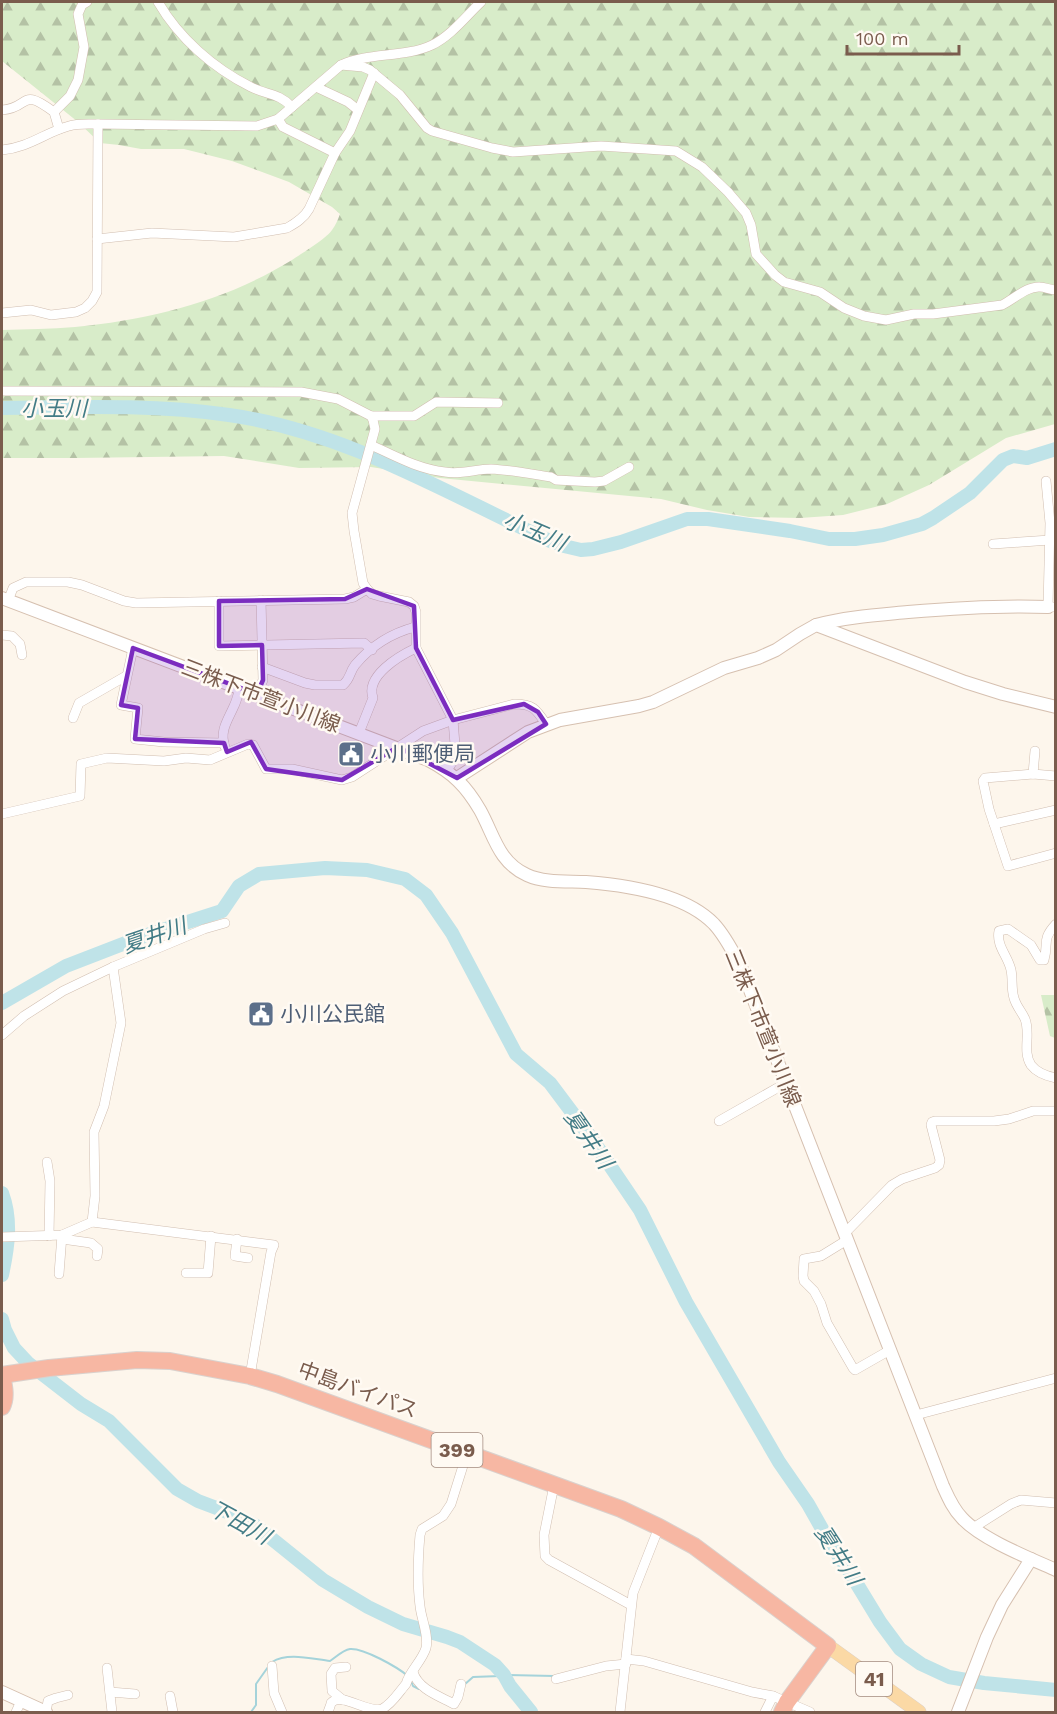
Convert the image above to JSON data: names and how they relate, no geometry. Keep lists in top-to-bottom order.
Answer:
{
  "streets": {
    "highway": ["中島バイパス", "399"],
    "main road": ["三株下市萱小川線", "41"]
  },
  "crossings": [
    ["中島バイパス", "399"],
    ["中島バイパス", "41"]
  ],
  "water": ["小玉川", "夏井川", "下田川"],
  "places": {
    "public building": ["小川郵便局", "小川公民館"]
  },
  "scale_bar": "100 m"
}
